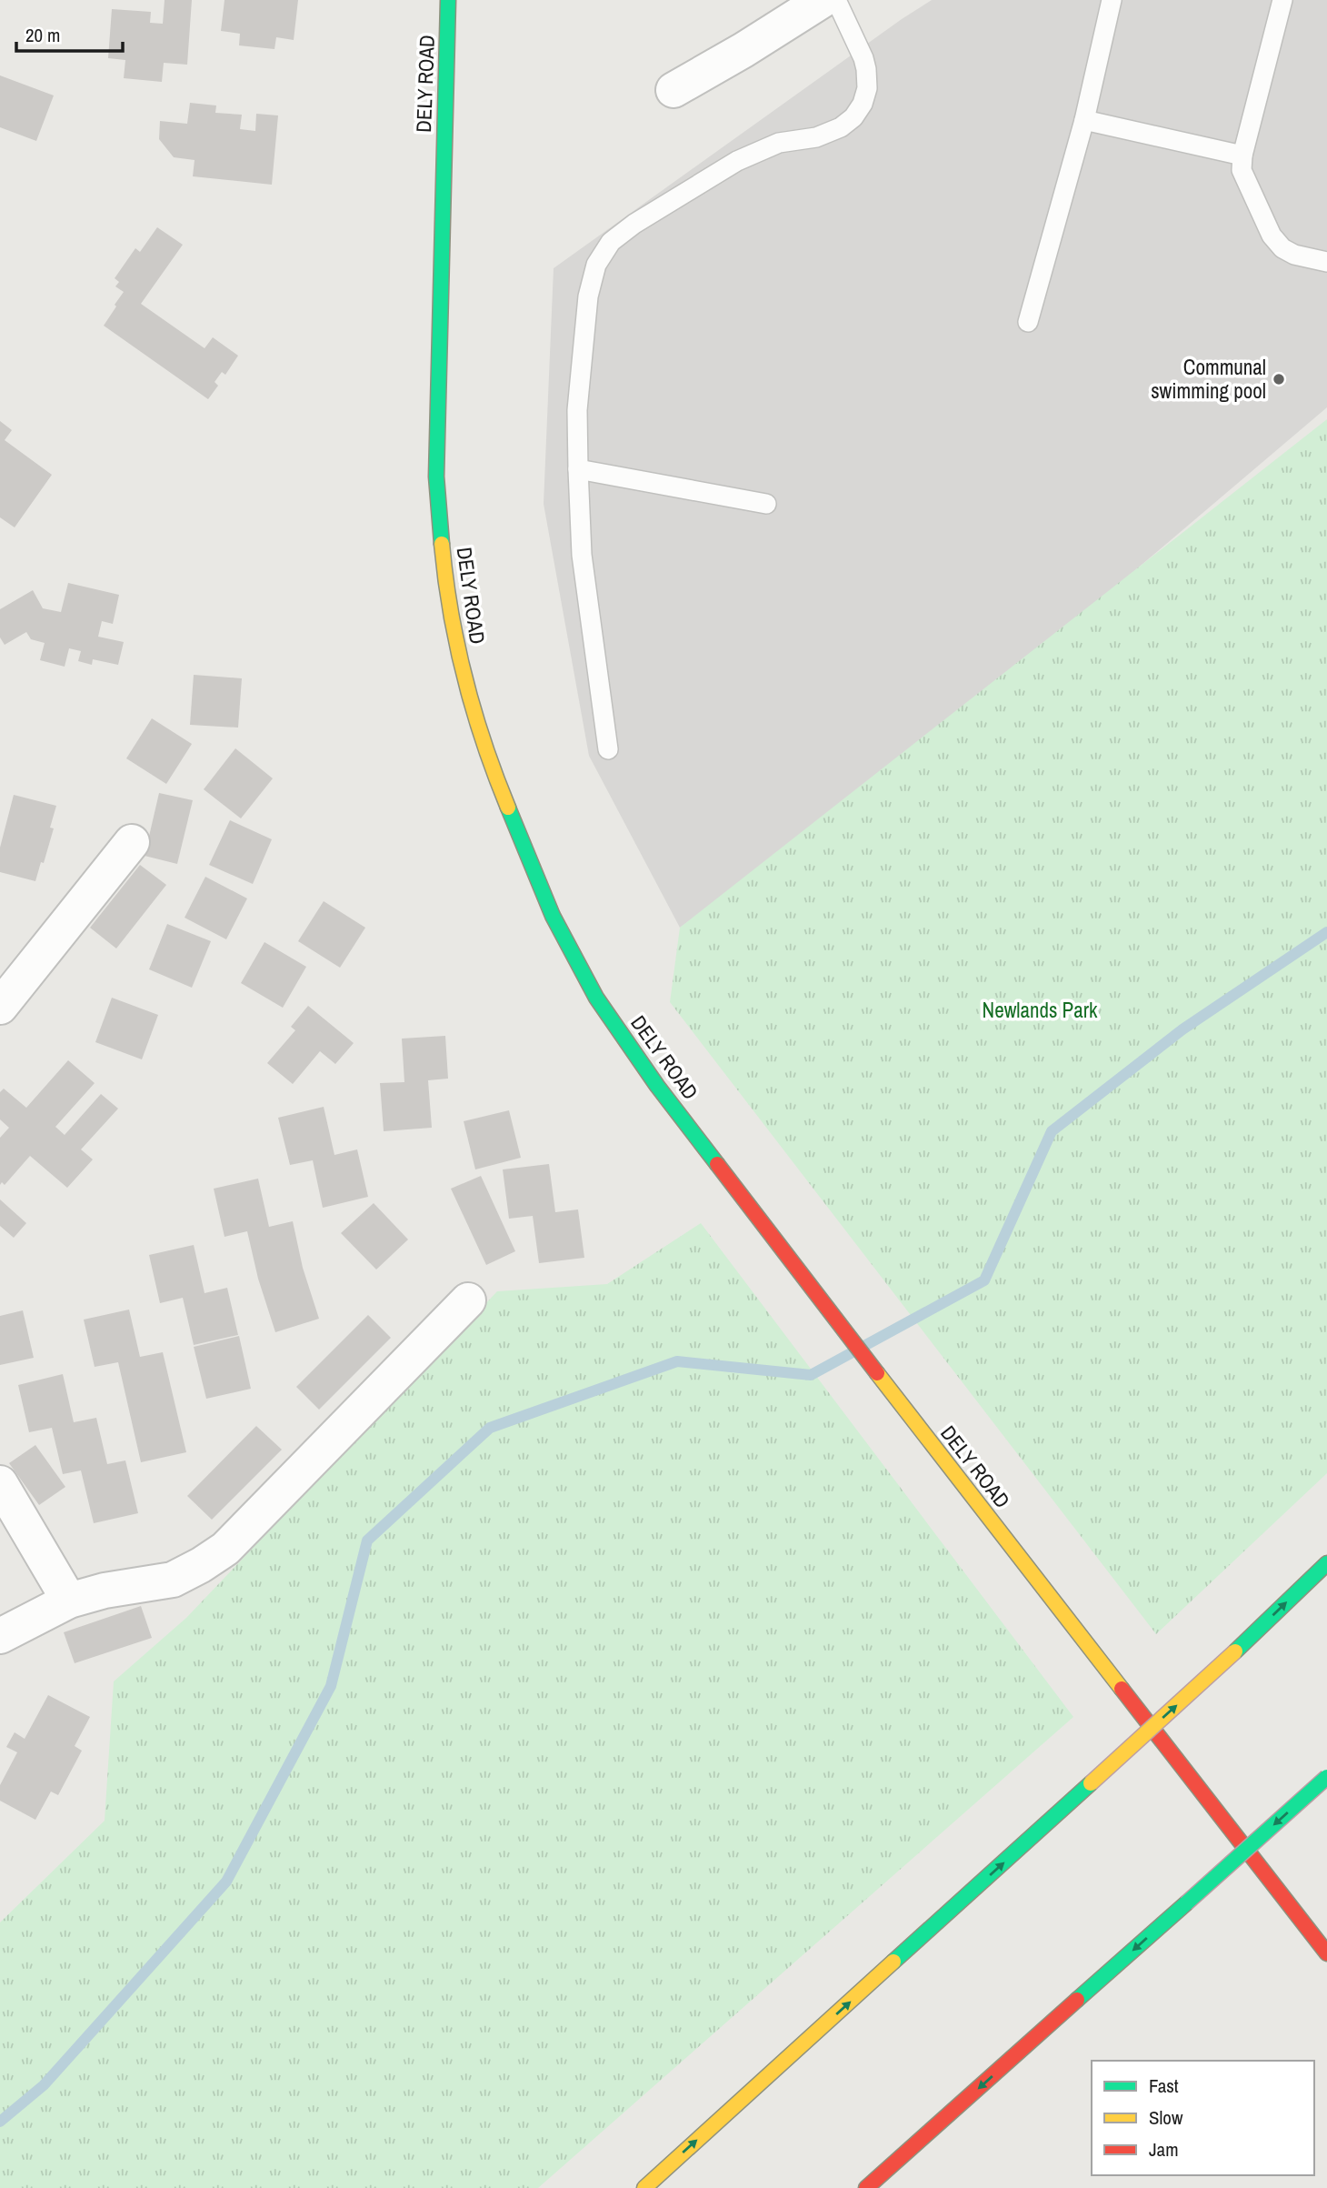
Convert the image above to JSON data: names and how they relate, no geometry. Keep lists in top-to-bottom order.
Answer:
{
  "streets": {
    "main road": ["DELY ROAD"]
  },
  "parks": ["Newlands Park"],
  "places": ["Communal swimming pool"],
  "legend": ["Fast", "Slow", "Jam"],
  "scale_bar": "20 m"
}
